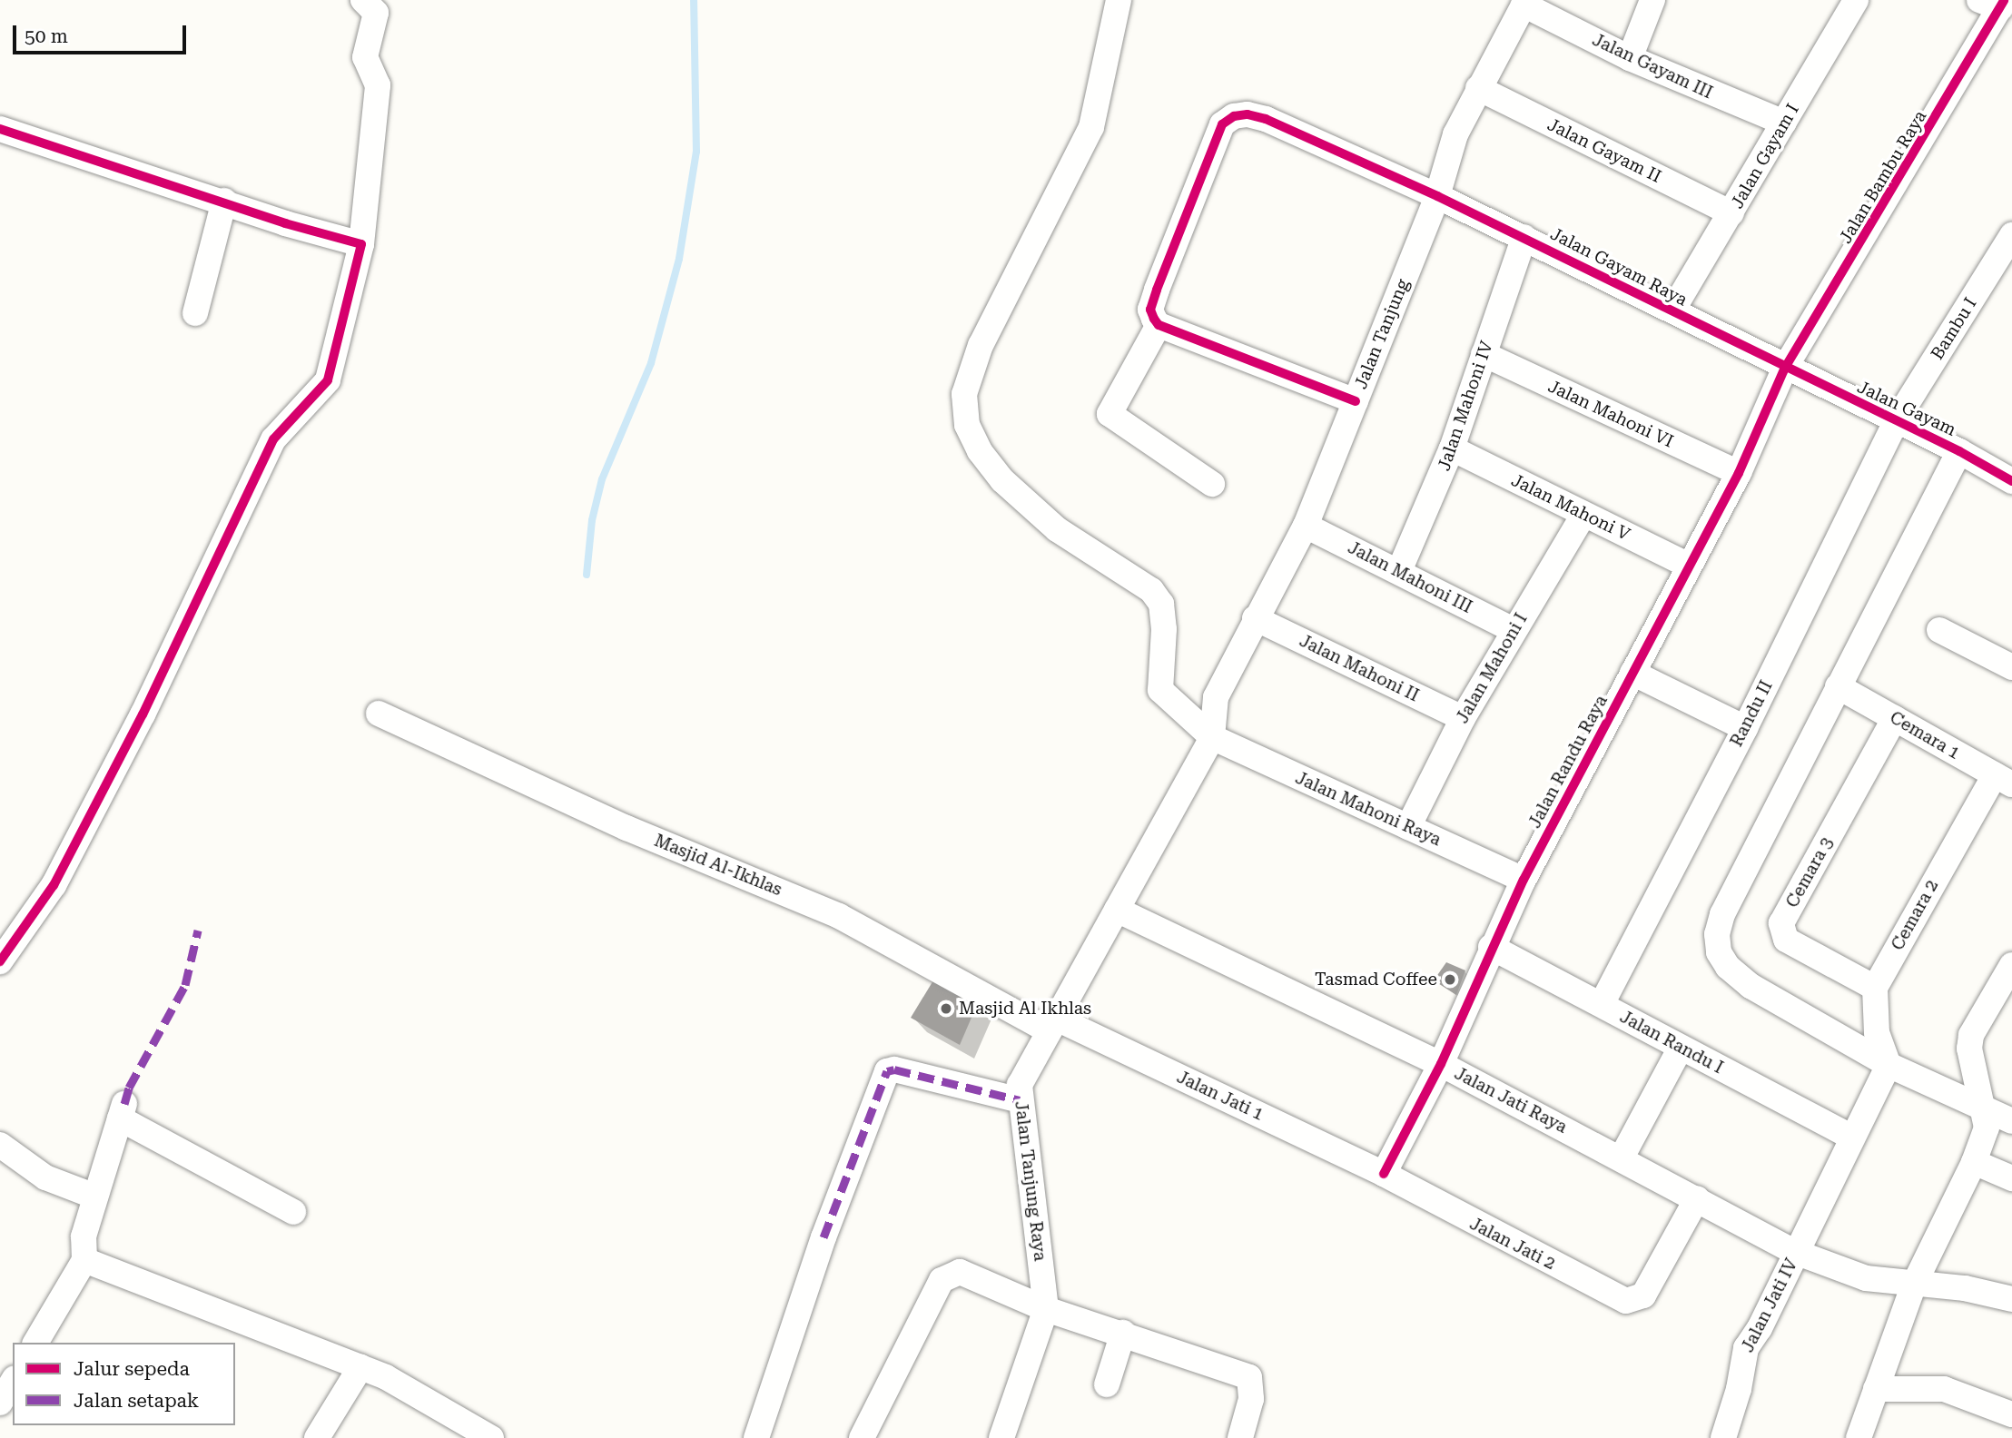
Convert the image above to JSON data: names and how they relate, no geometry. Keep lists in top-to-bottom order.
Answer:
{
  "streets": {
    "street": [
      "Jalan Gayam III",
      "Jalan Gayam II",
      "Jalan Gayam I",
      "Jalan Bambu Raya",
      "Jalan Gayam Raya",
      "Bambu I",
      "Jalan Tanjung",
      "Jalan Mahoni IV",
      "Jalan Gayam",
      "Jalan Mahoni VI",
      "Jalan Mahoni V",
      "Jalan Mahoni III",
      "Jalan Mahoni II",
      "Jalan Mahoni I",
      "Randu II",
      "Cemara 1",
      "Jalan Randu Raya",
      "Jalan Mahoni Raya",
      "Masjid Al-Ikhlas",
      "Cemara 3",
      "Cemara 2",
      "Jalan Randu I",
      "Jalan Jati 1",
      "Jalan Jati Raya",
      "Jalan Tanjung Raya",
      "Jalan Jati 2",
      "Jalan Jati IV"
    ]
  },
  "crossings": [
    ["Jalan Gayam III", "Jalan Gayam I"],
    ["Jalan Gayam III", "Jalan Tanjung"],
    ["Jalan Gayam II", "Jalan Gayam I"],
    ["Jalan Gayam II", "Jalan Tanjung"],
    ["Jalan Gayam I", "Jalan Gayam Raya"],
    ["Jalan Bambu Raya", "Jalan Gayam Raya"],
    ["Jalan Bambu Raya", "Jalan Gayam"],
    ["Jalan Bambu Raya", "Jalan Randu Raya"],
    ["Jalan Gayam Raya", "Jalan Tanjung"],
    ["Jalan Gayam Raya", "Jalan Mahoni IV"],
    ["Jalan Gayam Raya", "Jalan Gayam"],
    ["Jalan Gayam Raya", "Jalan Randu Raya"],
    ["Bambu I", "Jalan Gayam"],
    ["Bambu I", "Randu II"],
    ["Jalan Tanjung", "Jalan Mahoni III"],
    ["Jalan Tanjung", "Jalan Mahoni II"],
    ["Jalan Tanjung", "Jalan Mahoni Raya"],
    ["Jalan Tanjung", "Jalan Tanjung Raya"],
    ["Jalan Mahoni IV", "Jalan Mahoni VI"],
    ["Jalan Mahoni IV", "Jalan Mahoni V"],
    ["Jalan Mahoni IV", "Jalan Mahoni III"],
    ["Jalan Gayam", "Randu II"],
    ["Jalan Gayam", "Jalan Randu Raya"],
    ["Jalan Mahoni VI", "Jalan Randu Raya"],
    ["Jalan Mahoni V", "Jalan Mahoni I"],
    ["Jalan Mahoni V", "Jalan Randu Raya"],
    ["Jalan Mahoni III", "Jalan Mahoni I"],
    ["Jalan Mahoni II", "Jalan Mahoni I"],
    ["Jalan Mahoni I", "Jalan Mahoni Raya"],
    ["Randu II", "Jalan Randu I"],
    ["Cemara 1", "Cemara 3"],
    ["Cemara 1", "Cemara 2"],
    ["Jalan Randu Raya", "Jalan Mahoni Raya"],
    ["Jalan Randu Raya", "Jalan Randu I"],
    ["Jalan Randu Raya", "Jalan Jati 1"],
    ["Jalan Randu Raya", "Jalan Jati Raya"],
    ["Jalan Randu Raya", "Jalan Jati 2"],
    ["Jalan Mahoni Raya", "Jalan Tanjung Raya"],
    ["Masjid Al-Ikhlas", "Jalan Jati 1"],
    ["Masjid Al-Ikhlas", "Jalan Tanjung Raya"],
    ["Cemara 3", "Cemara 2"],
    ["Jalan Jati 1", "Jalan Tanjung Raya"],
    ["Jalan Jati 1", "Jalan Jati 2"],
    ["Jalan Jati Raya", "Jalan Tanjung Raya"],
    ["Jalan Jati Raya", "Jalan Jati 2"],
    ["Jalan Jati Raya", "Jalan Jati IV"]
  ],
  "places": ["Tasmad Coffee", "Masjid Al Ikhlas"],
  "legend": ["Jalur sepeda", "Jalan setapak"],
  "scale_bar": "50 m"
}
